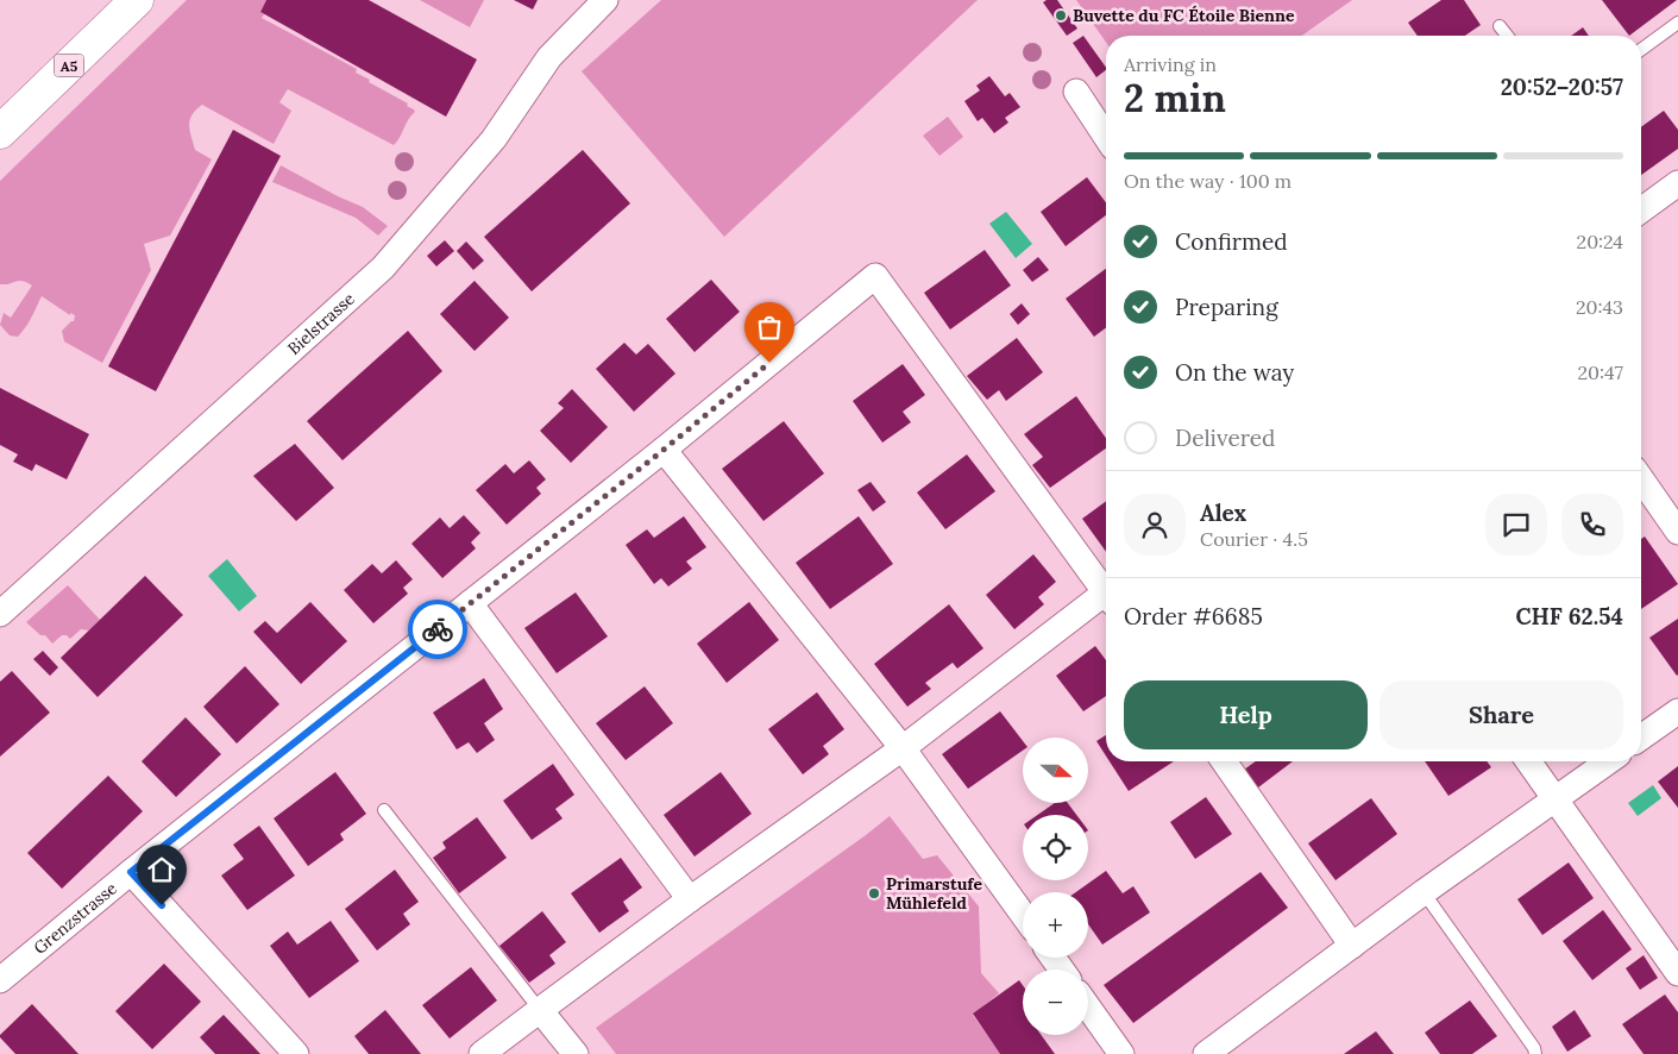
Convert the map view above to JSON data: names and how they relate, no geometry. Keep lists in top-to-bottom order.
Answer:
{
  "streets": {
    "highway": ["A5"],
    "street": ["Bielstrasse", "Grenzstrasse"]
  },
  "places": ["Buvette du FC Étoile Bienne", "Primarstufe Mühlefeld"],
  "north": "right",
  "page": {
    "heading": ["2 min", "Arriving in", "20:52–20:57"],
    "panel": [
      "Alex",
      "Courier · 4.5",
      "Order #6685",
      "CHF 62.54"
    ],
    "bar": "On the way · 100 m",
    "list": [
      ["Confirmed", "20:24"],
      ["Preparing", "20:43"],
      ["On the way", "20:47"],
      "Delivered"
    ],
    "buttons": ["Help", "Share"],
    "map_buttons": ["+", "−"]
  }
}
